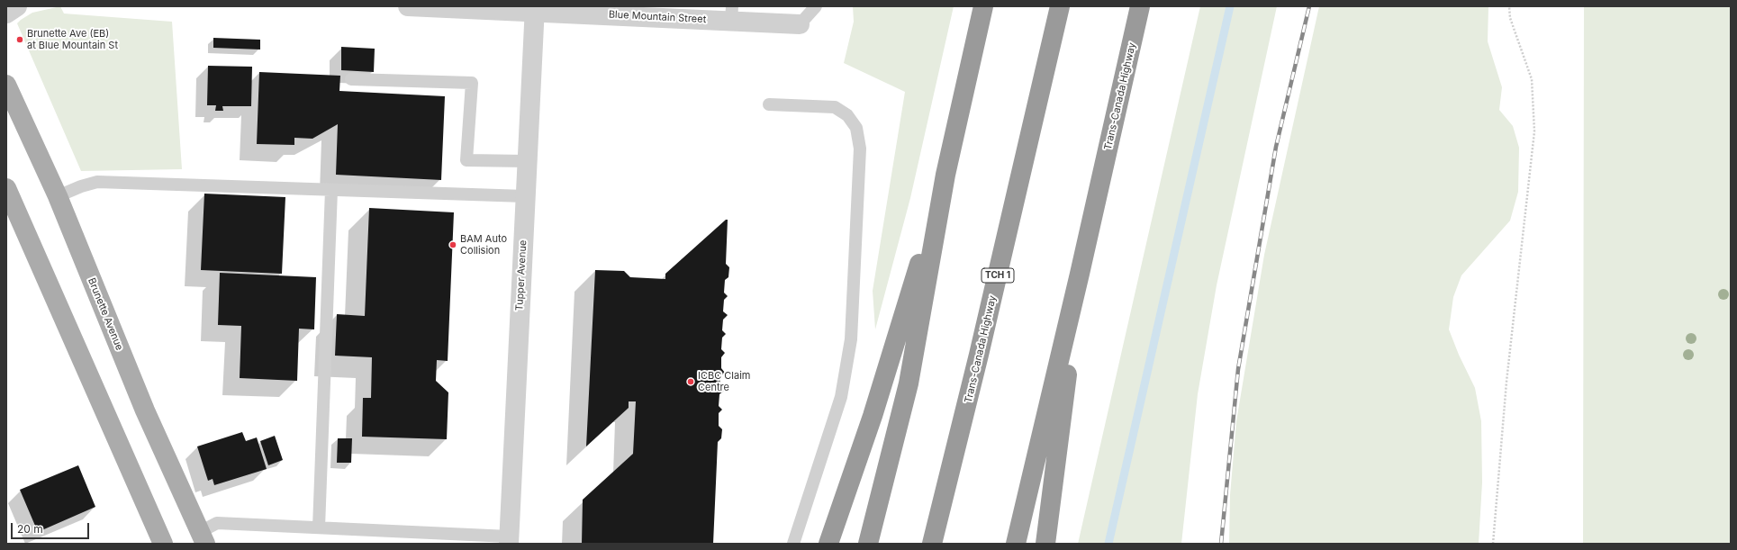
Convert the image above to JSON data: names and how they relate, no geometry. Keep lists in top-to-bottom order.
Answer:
{
  "streets": {
    "highway": ["Trans-Canada Highway", "TCH 1"],
    "main road": ["Brunette Avenue"],
    "street": ["Blue Mountain Street", "Tupper Avenue"]
  },
  "crossings": [
    ["Blue Mountain Street", "Tupper Avenue"]
  ],
  "places": ["Brunette Ave (EB) at Blue Mountain St", "BAM Auto Collision", "ICBC Claim Centre"],
  "scale_bar": "20 m"
}
